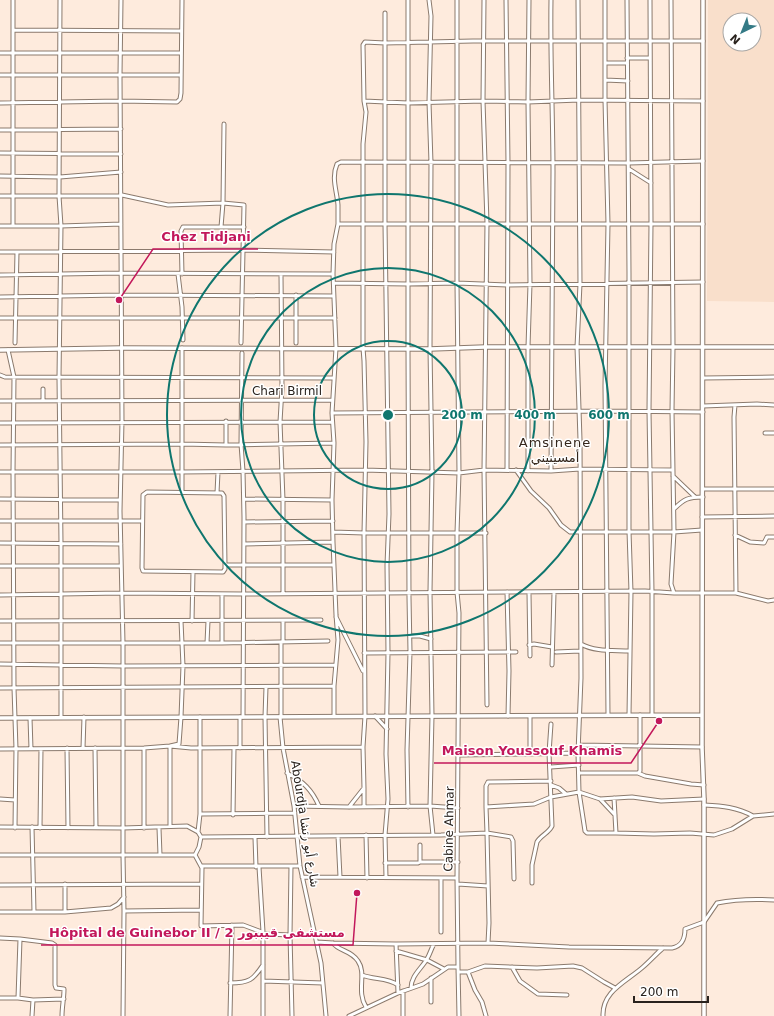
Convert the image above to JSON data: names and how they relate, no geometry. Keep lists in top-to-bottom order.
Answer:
{
  "streets": {
    "street": ["Chari Birmil", "Abourdja شارع أبو رتشا", "Cabine Ahmar"]
  },
  "districts": ["Amsinene أمسينيني"],
  "places": ["Chez Tidjani", "Maison Youssouf Khamis", "Hôpital de Guinebor II / مستشفى قيببور 2"],
  "scale_bar": "200 m",
  "north": "bottom left",
  "rings": ["200 m", "400 m", "600 m"]
}
